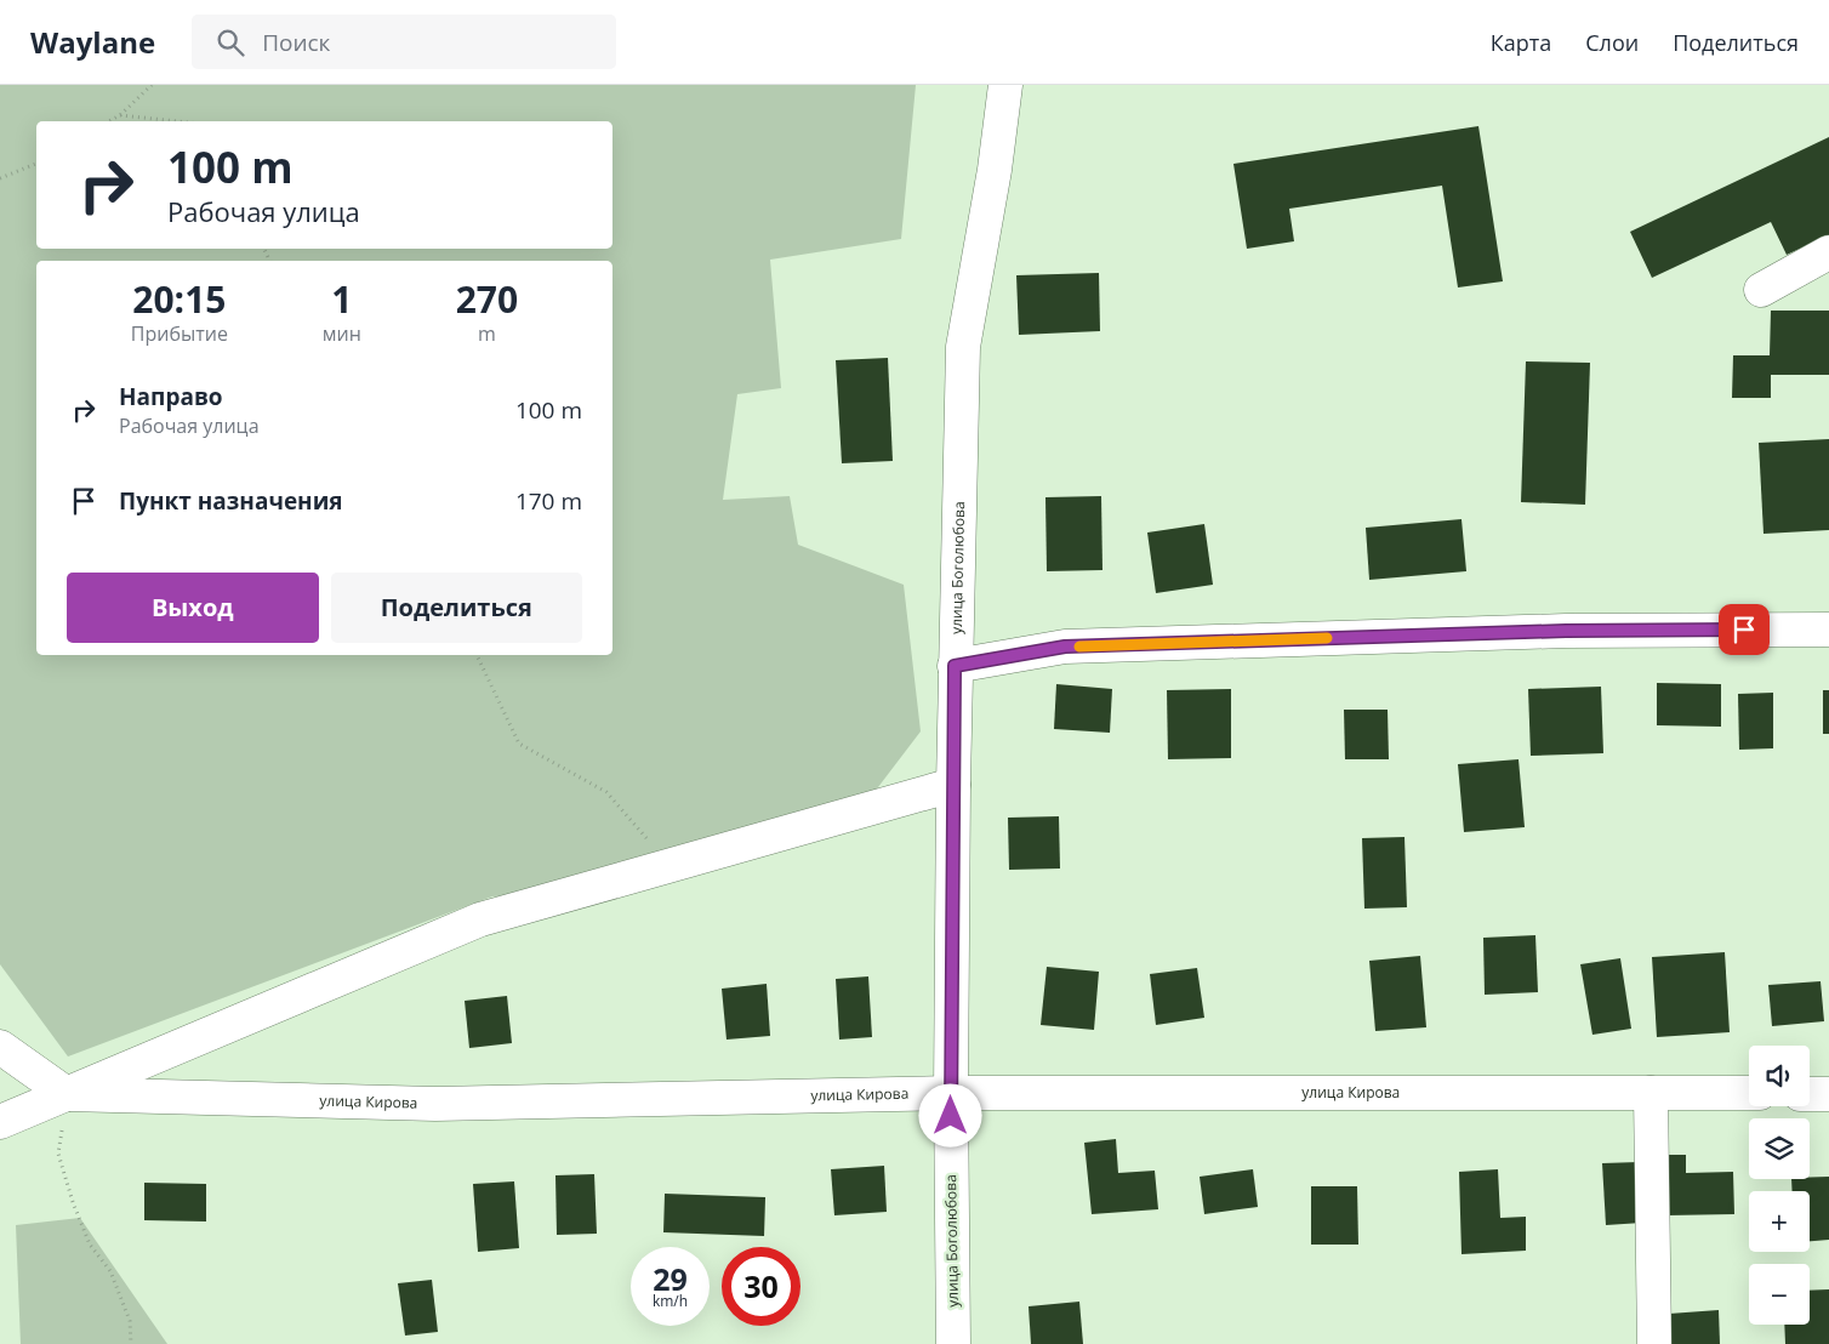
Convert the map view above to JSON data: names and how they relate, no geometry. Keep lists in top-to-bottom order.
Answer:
{
  "streets": {
    "street": ["улица Боголюбова", "улица Кирова"]
  },
  "crossings": [
    ["улица Боголюбова", "улица Кирова"]
  ],
  "page": {
    "header": "Waylane",
    "search": "Поиск",
    "nav": ["Карта", "Слои", "Поделиться"],
    "turn": ["100 m", "Рабочая улица"],
    "eta": [
      "20:15",
      "Прибытие",
      "1",
      "мин",
      "270",
      "m"
    ],
    "list": [
      {
        "name": "Направо",
        "note": "Рабочая улица",
        "value": "100 m"
      },
      {
        "name": "Пункт назначения",
        "value": "170 m"
      }
    ],
    "buttons": ["Выход", "Поделиться"],
    "map_buttons": ["+", "−"],
    "speed": "29 km/h",
    "limit": "30"
  }
}
